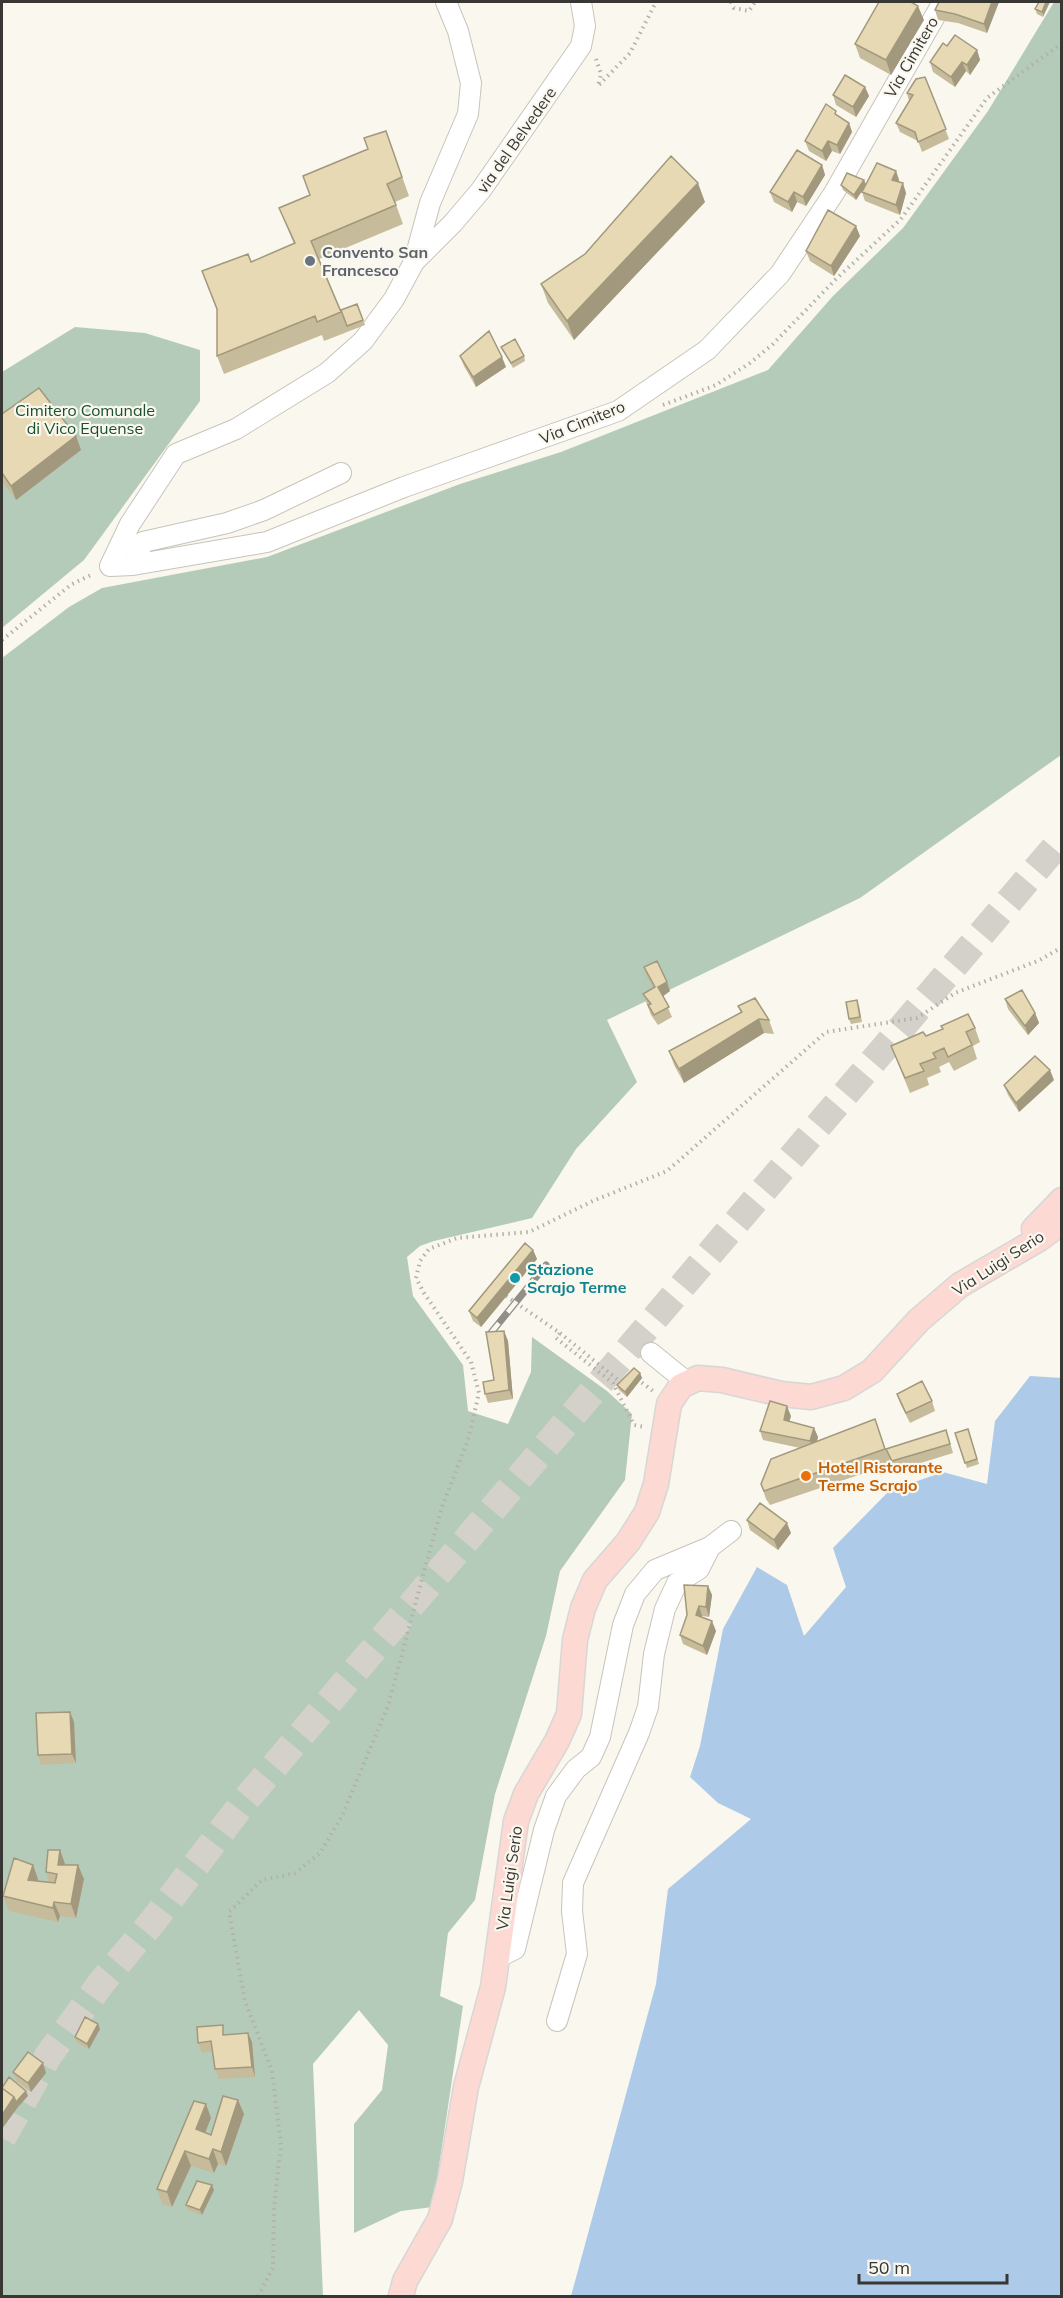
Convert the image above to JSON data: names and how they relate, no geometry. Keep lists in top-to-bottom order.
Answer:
{
  "streets": {
    "main road": ["Via Luigi Serio"],
    "street": ["Via Cimitero", "via del Belvedere"]
  },
  "parks": ["Cimitero Comunale di Vico Equense"],
  "places": ["Convento San Francesco", "Stazione Scrajo Terme", "Hotel Ristorante Terme Scrajo"],
  "scale_bar": "50 m"
}
